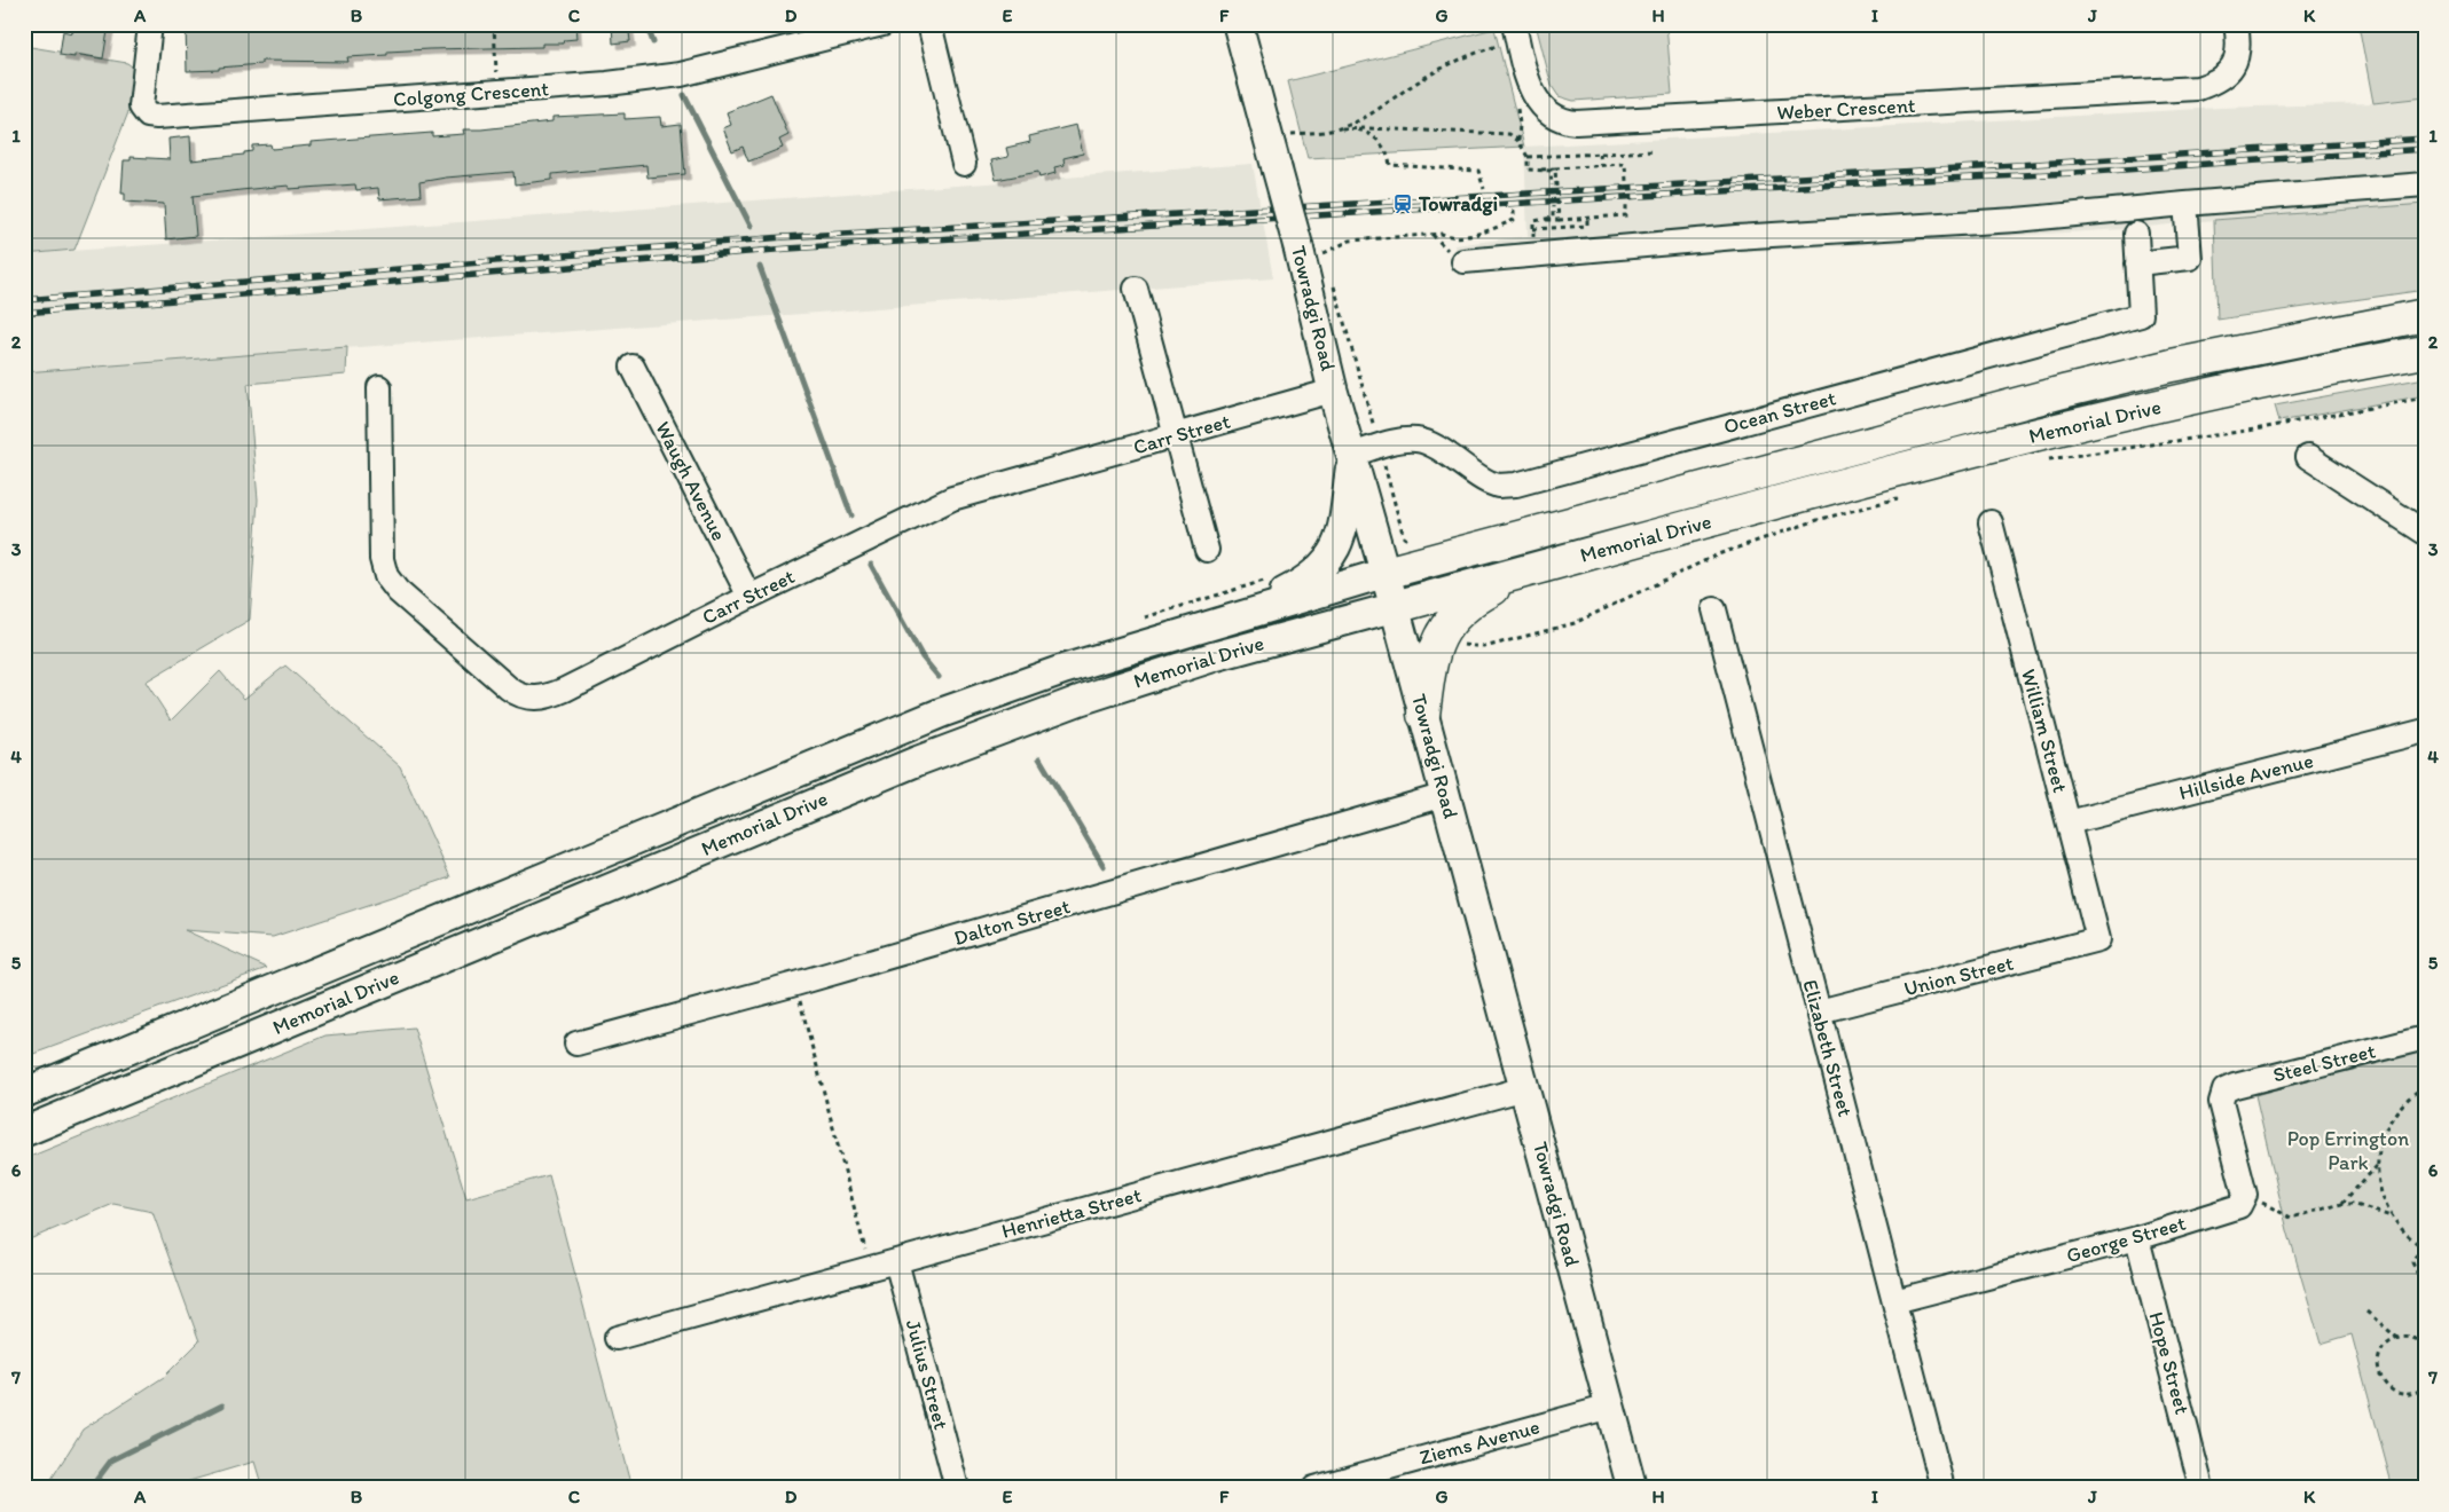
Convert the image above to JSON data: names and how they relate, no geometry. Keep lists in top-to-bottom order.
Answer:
{
  "streets": {
    "highway": ["Memorial Drive"],
    "main road": ["Towradgi Road"],
    "street": [
      "Colgong Crescent",
      "Weber Crescent",
      "Ocean Street",
      "Carr Street",
      "Waugh Avenue",
      "William Street",
      "Hillside Avenue",
      "Dalton Street",
      "Union Street",
      "Elizabeth Street",
      "Steel Street",
      "Henrietta Street",
      "George Street",
      "Hope Street",
      "Julius Street",
      "Ziems Avenue"
    ]
  },
  "crossings": [
    ["Towradgi Road", "Ocean Street"],
    ["Towradgi Road", "Memorial Drive"],
    ["Towradgi Road", "Carr Street"],
    ["Towradgi Road", "Dalton Street"],
    ["Towradgi Road", "Henrietta Street"],
    ["Towradgi Road", "Ziems Avenue"],
    ["Carr Street", "Waugh Avenue"],
    ["William Street", "Hillside Avenue"],
    ["William Street", "Union Street"],
    ["Union Street", "Elizabeth Street"],
    ["Elizabeth Street", "George Street"],
    ["Steel Street", "George Street"],
    ["Henrietta Street", "Julius Street"],
    ["George Street", "Hope Street"]
  ],
  "parks": ["Pop Errington Park"],
  "places": {
    "station": ["Towradgi"]
  },
  "grid": {
    "columns": [
      "A",
      "B",
      "C",
      "D",
      "E",
      "F",
      "G",
      "H",
      "I",
      "J",
      "K"
    ],
    "rows": [
      "1",
      "2",
      "3",
      "4",
      "5",
      "6",
      "7"
    ]
  }
}
